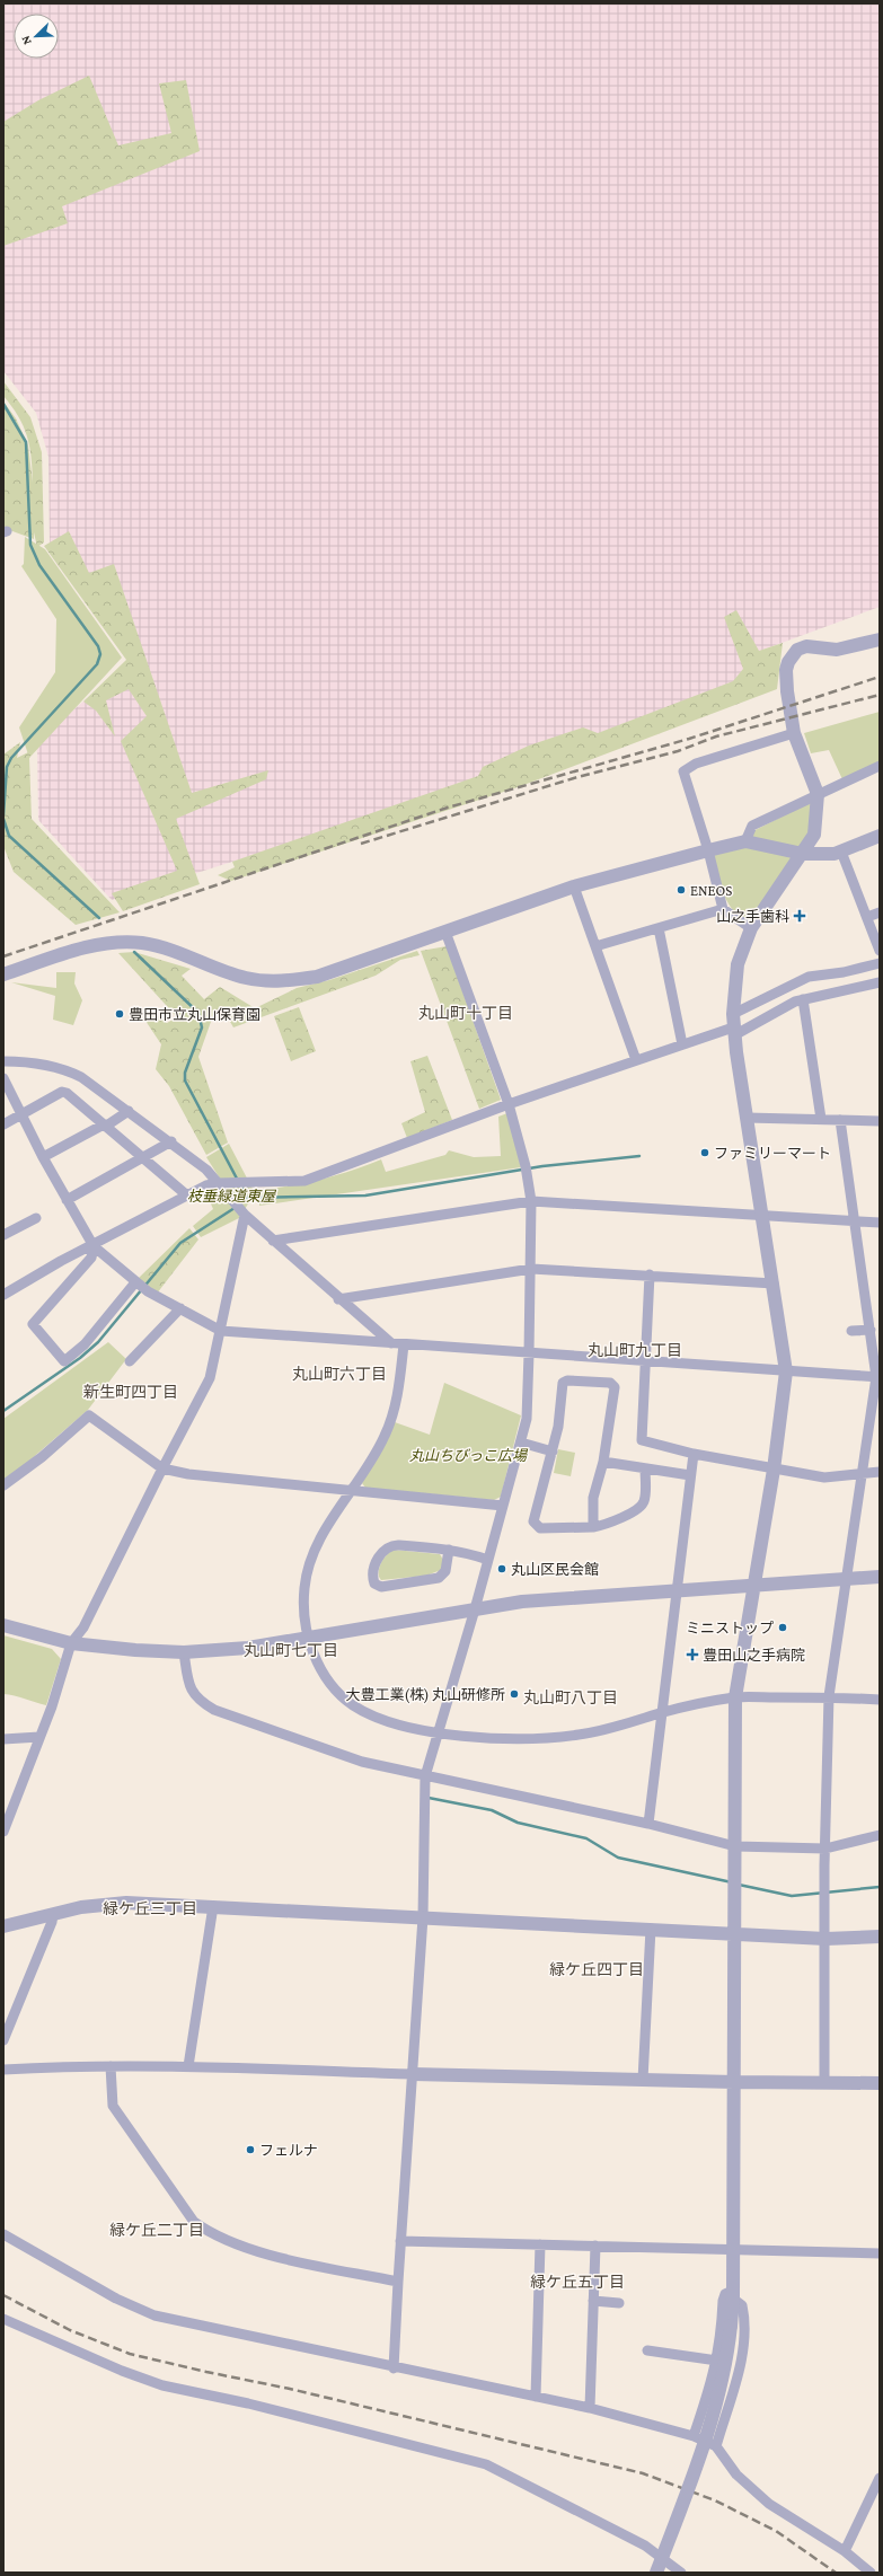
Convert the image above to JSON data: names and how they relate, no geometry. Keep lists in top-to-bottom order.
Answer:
{
  "districts": [
    "丸山町十丁目",
    "丸山町九丁目",
    "丸山町六丁目",
    "新生町四丁目",
    "丸山町七丁目",
    "丸山町八丁目",
    "緑ケ丘三丁目",
    "緑ケ丘四丁目",
    "緑ケ丘二丁目",
    "緑ケ丘五丁目"
  ],
  "parks": ["枝垂緑道東屋", "丸山ちびっこ広場"],
  "places": {
    "other": [
      "ENEOS",
      "豊田市立丸山保育園",
      "ファミリーマート",
      "丸山区民会館",
      "ミニストップ",
      "大豊工業(株) 丸山研修所",
      "フェルナ"
    ],
    "health": ["山之手歯科", "豊田山之手病院"]
  },
  "north": "bottom left"
}
